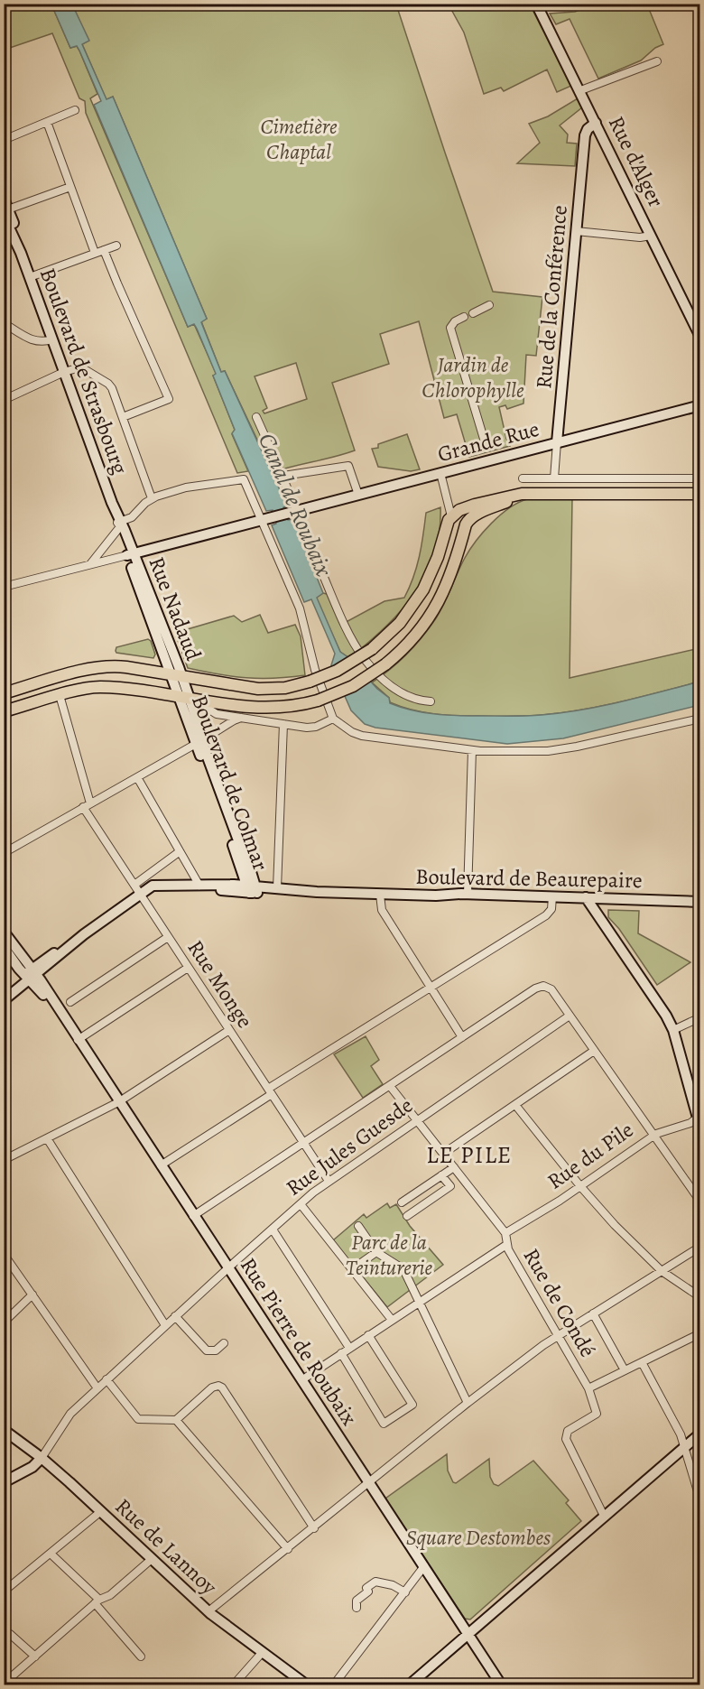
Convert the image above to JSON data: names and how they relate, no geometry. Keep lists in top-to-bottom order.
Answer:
{
  "streets": {
    "street": [
      "Rue d'Alger",
      "Rue de la Conférence",
      "Boulevard de Strasbourg",
      "Grande Rue",
      "Rue Nadaud",
      "Boulevard de Colmar",
      "Boulevard de Beaurepaire",
      "Rue Monge",
      "Rue Jules Guesde",
      "Rue du Pile",
      "Rue de Condé",
      "Rue Pierre de Roubaix",
      "Rue de Lannoy"
    ]
  },
  "crossings": [
    ["Rue d'Alger", "Rue de la Conférence"],
    ["Rue de la Conférence", "Grande Rue"],
    ["Boulevard de Strasbourg", "Rue Nadaud"],
    ["Rue Nadaud", "Boulevard de Colmar"],
    ["Boulevard de Colmar", "Boulevard de Beaurepaire"],
    ["Boulevard de Beaurepaire", "Rue Monge"],
    ["Boulevard de Beaurepaire", "Rue Pierre de Roubaix"],
    ["Rue Monge", "Rue Jules Guesde"],
    ["Rue Jules Guesde", "Rue de Condé"],
    ["Rue Jules Guesde", "Rue Pierre de Roubaix"],
    ["Rue Jules Guesde", "Rue de Lannoy"],
    ["Rue du Pile", "Rue de Condé"]
  ],
  "districts": ["LE PILE"],
  "water": ["Canal de Roubaix"],
  "parks": [
    "Cimetière Chaptal",
    "Jardin de Chlorophylle",
    "Parc de la Teinturerie",
    "Square Destombes"
  ]
}
